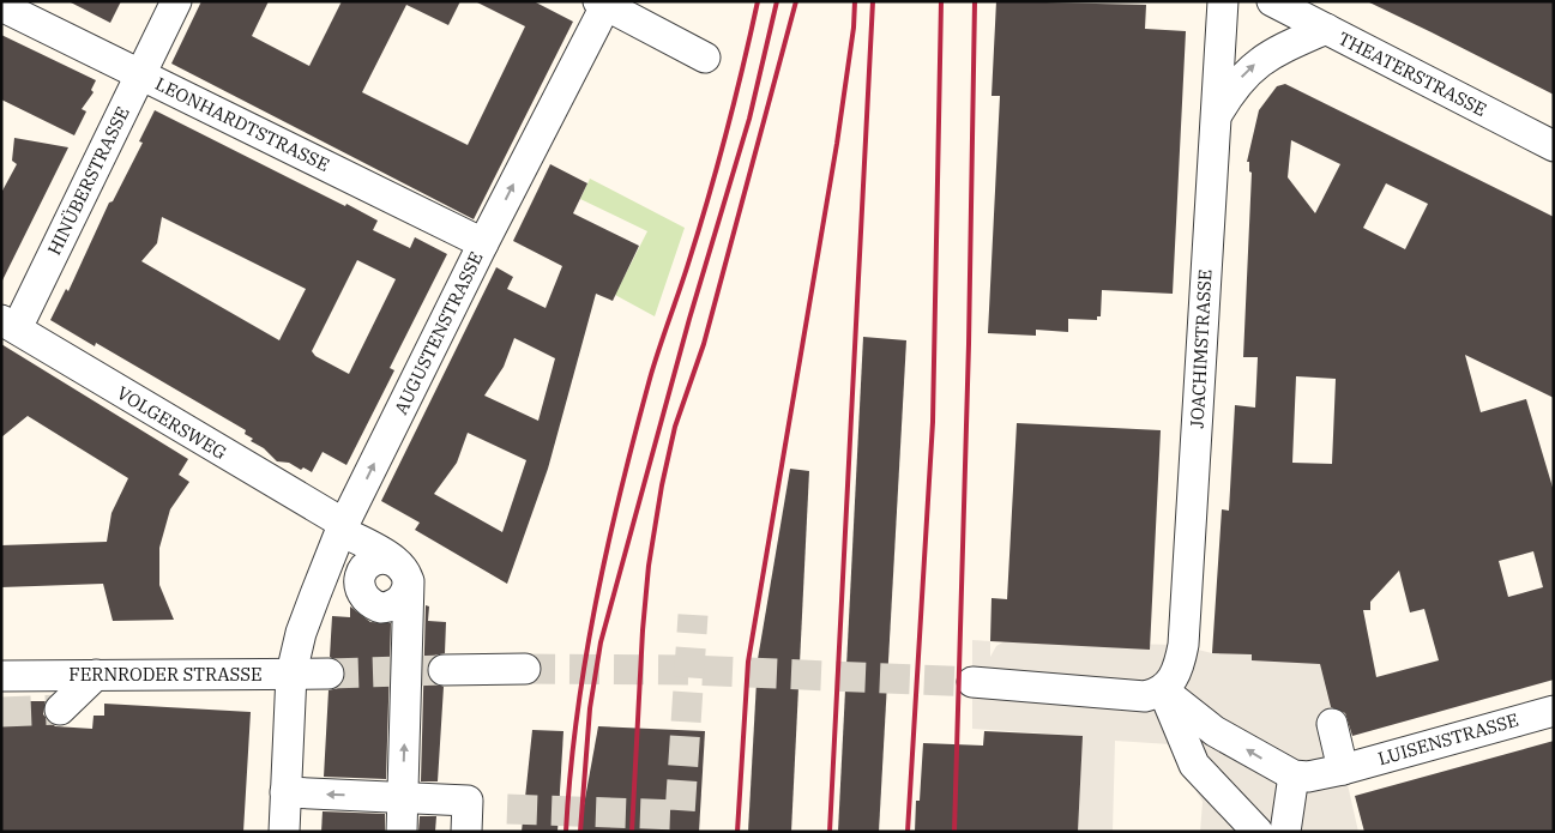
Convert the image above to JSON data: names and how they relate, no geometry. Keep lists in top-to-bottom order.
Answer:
{
  "streets": {
    "street": [
      "THEATERSTRASSE",
      "LEONHARDTSTRASSE",
      "HINÜBERSTRASSE",
      "AUGUSTENSTRASSE",
      "JOACHIMSTRASSE",
      "VOLGERSWEG",
      "FERNRODER STRASSE",
      "LUISENSTRASSE"
    ]
  },
  "crossings": [
    ["LEONHARDTSTRASSE", "HINÜBERSTRASSE"],
    ["LEONHARDTSTRASSE", "AUGUSTENSTRASSE"],
    ["HINÜBERSTRASSE", "VOLGERSWEG"],
    ["AUGUSTENSTRASSE", "VOLGERSWEG"],
    ["AUGUSTENSTRASSE", "FERNRODER STRASSE"]
  ],
  "one_way": ["AUGUSTENSTRASSE"]
}
